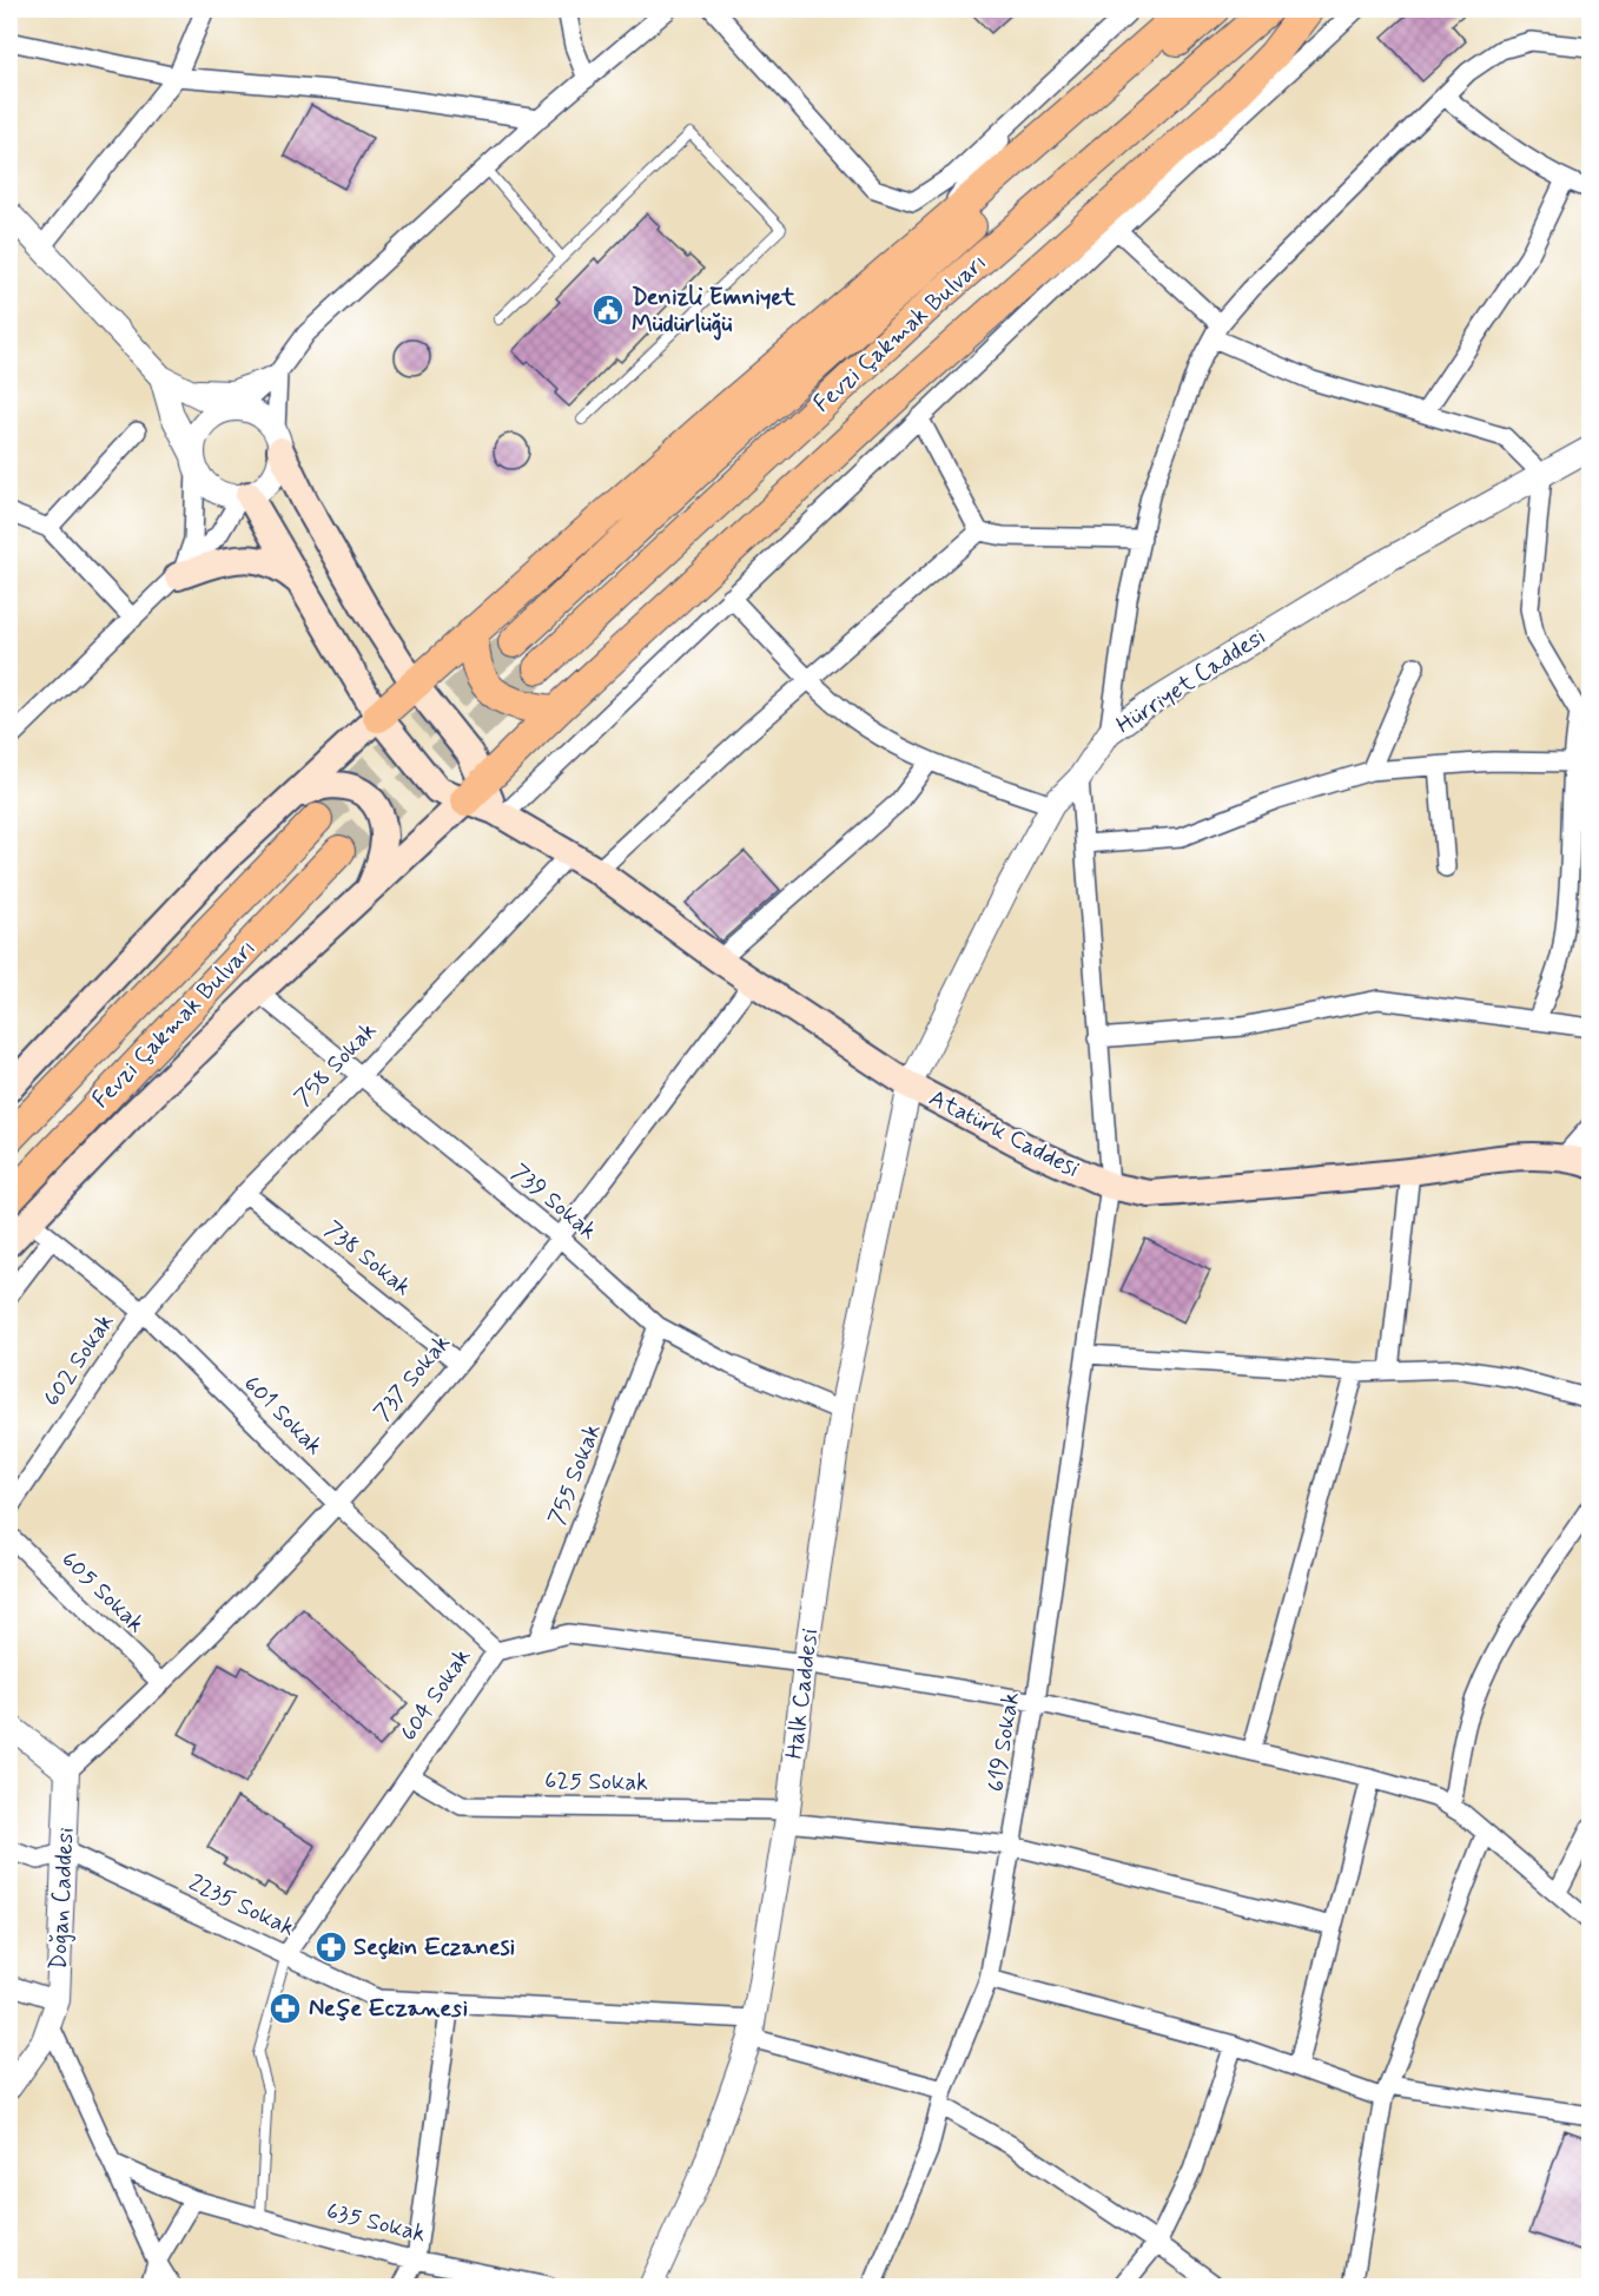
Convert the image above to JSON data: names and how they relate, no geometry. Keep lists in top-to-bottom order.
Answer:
{
  "streets": {
    "main road": ["Fevzi Çakmak Bulvarı", "Atatürk Caddesi"],
    "street": [
      "Hürriyet Caddesi",
      "758 Sokak",
      "739 Sokak",
      "738 Sokak",
      "602 Sokak",
      "737 Sokak",
      "601 Sokak",
      "755 Sokak",
      "605 Sokak",
      "Halk Caddesi",
      "604 Sokak",
      "619 Sokak",
      "625 Sokak",
      "Doğan Caddesi",
      "2235 Sokak",
      "635 Sokak"
    ]
  },
  "crossings": [
    ["Hürriyet Caddesi", "Atatürk Caddesi"],
    ["Hürriyet Caddesi", "Halk Caddesi"],
    ["Hürriyet Caddesi", "619 Sokak"],
    ["758 Sokak", "Atatürk Caddesi"],
    ["758 Sokak", "739 Sokak"],
    ["758 Sokak", "738 Sokak"],
    ["758 Sokak", "602 Sokak"],
    ["758 Sokak", "601 Sokak"],
    ["Atatürk Caddesi", "737 Sokak"],
    ["Atatürk Caddesi", "Halk Caddesi"],
    ["Atatürk Caddesi", "619 Sokak"],
    ["739 Sokak", "737 Sokak"],
    ["739 Sokak", "755 Sokak"],
    ["739 Sokak", "Halk Caddesi"],
    ["738 Sokak", "737 Sokak"],
    ["602 Sokak", "601 Sokak"],
    ["737 Sokak", "601 Sokak"],
    ["737 Sokak", "605 Sokak"],
    ["737 Sokak", "Doğan Caddesi"],
    ["601 Sokak", "604 Sokak"],
    ["755 Sokak", "604 Sokak"],
    ["Halk Caddesi", "604 Sokak"],
    ["Halk Caddesi", "625 Sokak"],
    ["Halk Caddesi", "2235 Sokak"],
    ["604 Sokak", "619 Sokak"],
    ["604 Sokak", "625 Sokak"],
    ["604 Sokak", "2235 Sokak"],
    ["619 Sokak", "625 Sokak"],
    ["619 Sokak", "2235 Sokak"],
    ["Doğan Caddesi", "2235 Sokak"]
  ],
  "places": {
    "public building": ["Denizli Emniyet Müdürlüğü"],
    "pharmacy": ["Seçkin Eczanesi", "Neşe Eczanesi"]
  }
}
